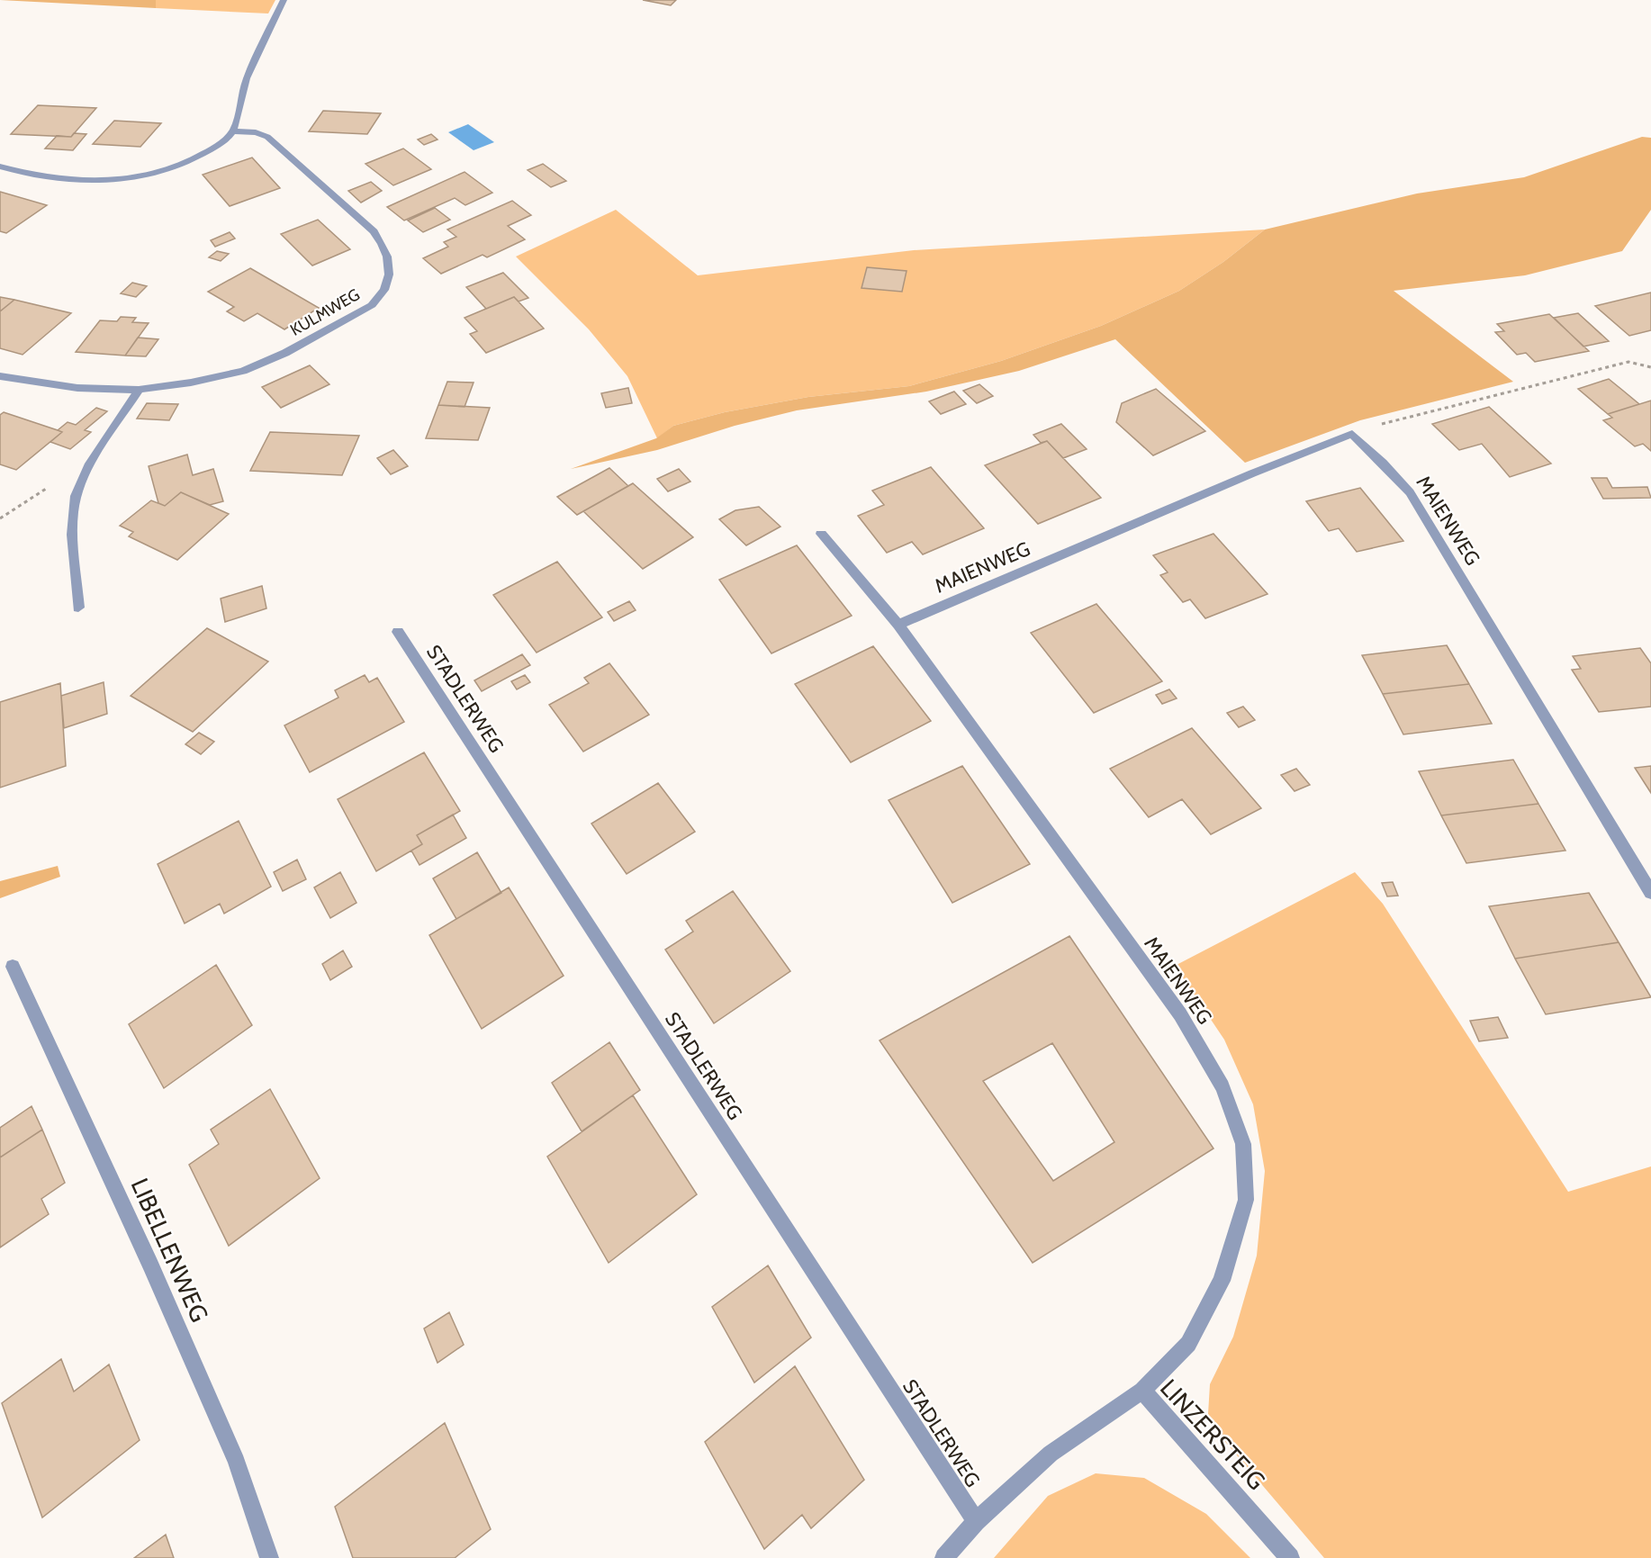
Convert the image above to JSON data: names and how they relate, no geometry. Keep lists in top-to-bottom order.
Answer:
{
  "streets": {
    "street": [
      "KULMWEG",
      "MAIENWEG",
      "STADLERWEG",
      "LIBELLENWEG",
      "LINZERSTEIG"
    ]
  },
  "crossings": [
    ["MAIENWEG", "LINZERSTEIG"],
    ["STADLERWEG", "LINZERSTEIG"]
  ]
}
